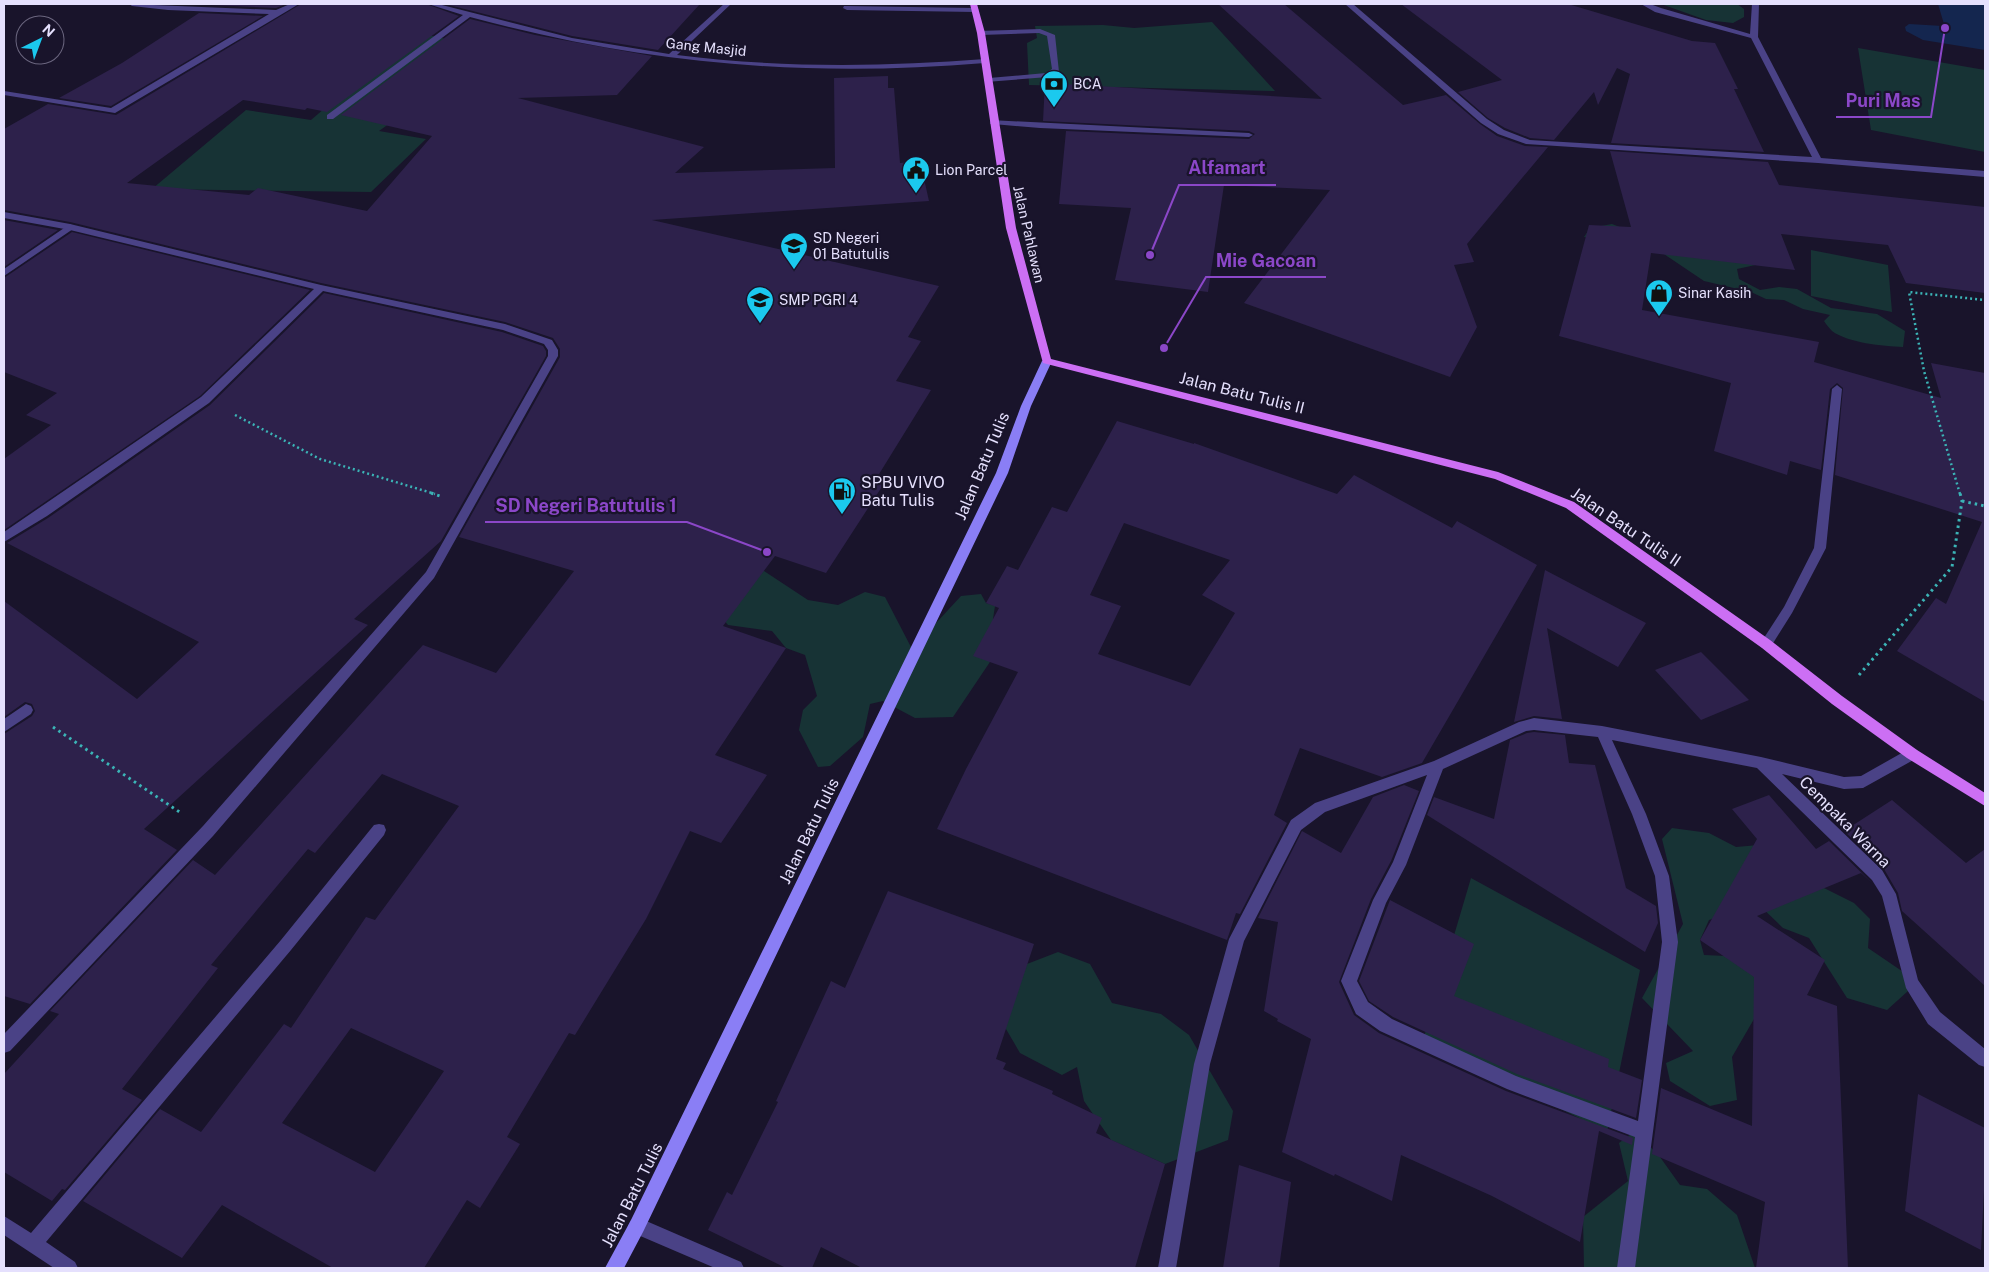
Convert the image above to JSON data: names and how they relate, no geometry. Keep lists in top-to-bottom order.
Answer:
{
  "streets": {
    "main road": ["Jalan Pahlawan", "Jalan Batu Tulis II", "Jalan Batu Tulis"],
    "street": ["Gang Masjid", "Cempaka Warna"]
  },
  "crossings": [
    ["Gang Masjid", "Jalan Pahlawan"],
    ["Jalan Pahlawan", "Jalan Batu Tulis II"],
    ["Jalan Pahlawan", "Jalan Batu Tulis"],
    ["Jalan Batu Tulis II", "Jalan Batu Tulis"]
  ],
  "places": {
    "other": [
      "Puri Mas",
      "Alfamart",
      "Mie Gacoan",
      "SD Negeri Batutulis 1"
    ],
    "bank": ["BCA"],
    "public building": ["Lion Parcel"],
    "school or university": ["SD Negeri 01 Batutulis", "SMP PGRI 4"],
    "shop": ["Sinar Kasih"],
    "fuel station": ["SPBU VIVO Batu Tulis"]
  },
  "north": "top right"
}
